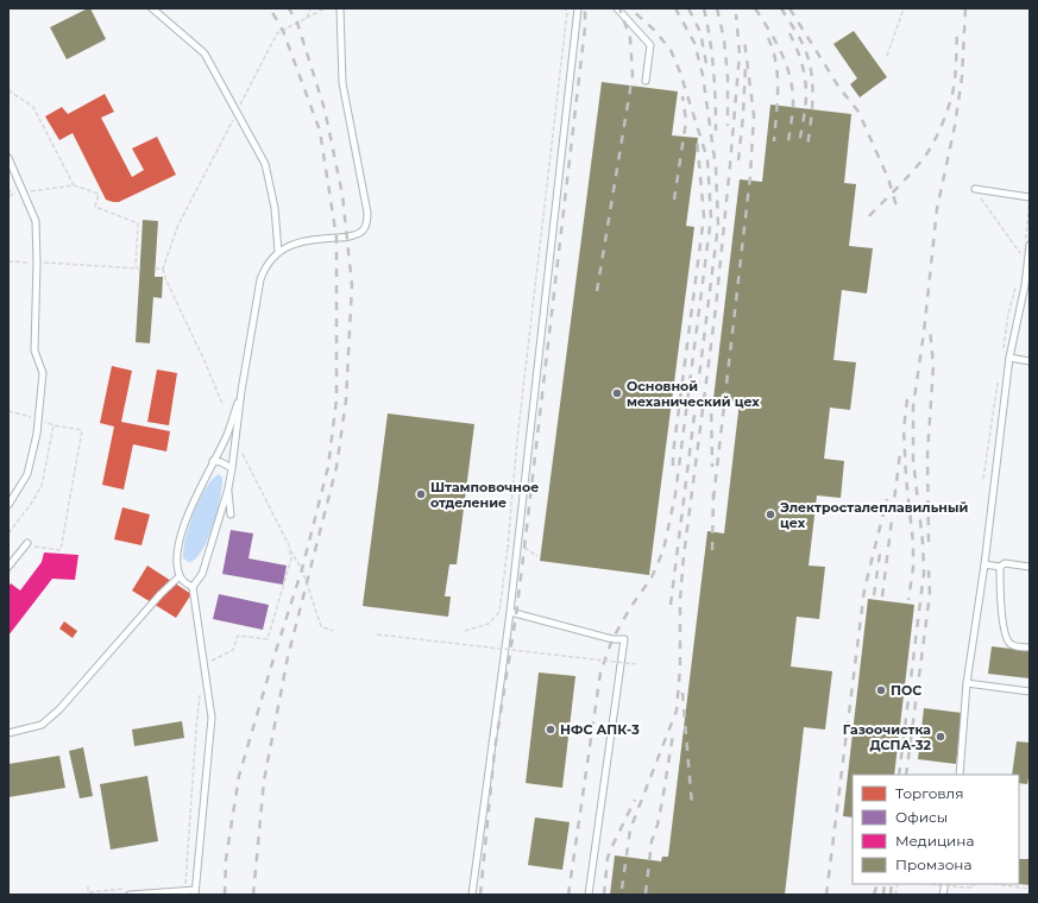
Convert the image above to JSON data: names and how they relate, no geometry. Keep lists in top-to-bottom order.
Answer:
{
  "places": [
    "Основной механический цех",
    "Штамповочное отделение",
    "Электросталеплавильный цех",
    "ПОС",
    "НФС АПК-3",
    "Газоочистка ДСПА-32"
  ],
  "legend": [
    "Торговля",
    "Офисы",
    "Медицина",
    "Промзона"
  ]
}
